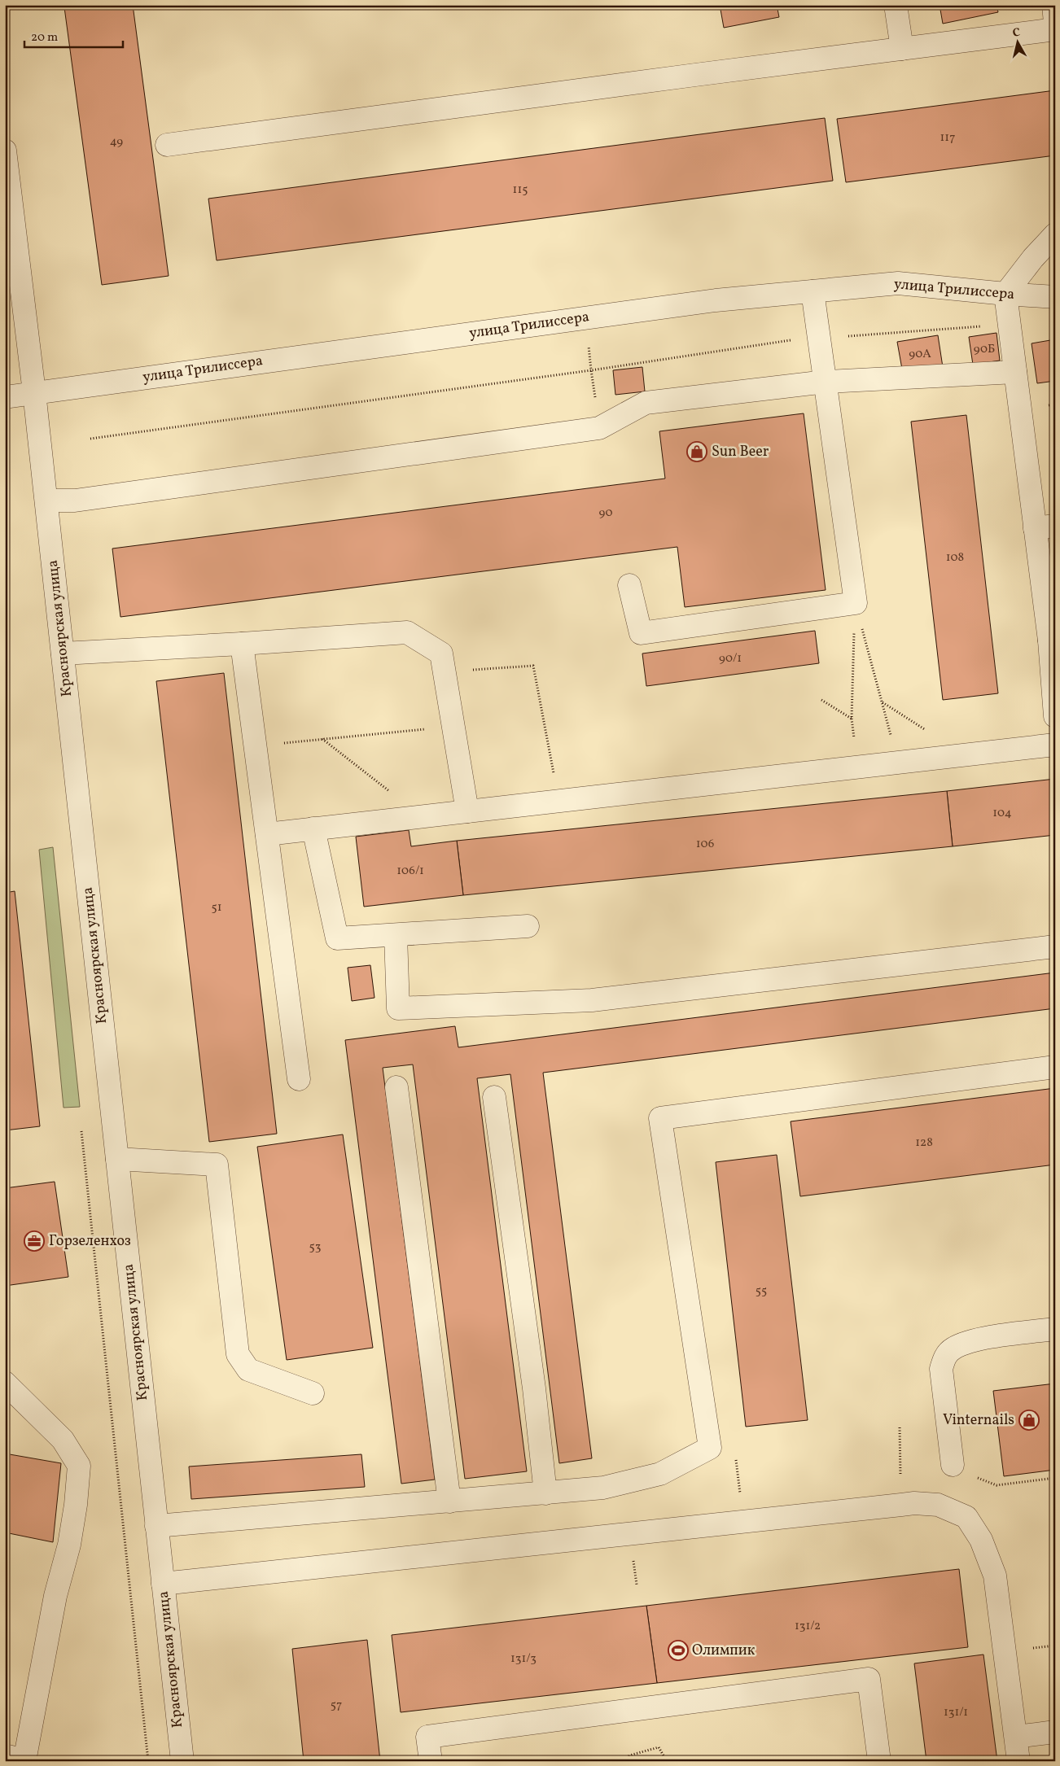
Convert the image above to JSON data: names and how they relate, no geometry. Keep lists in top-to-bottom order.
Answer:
{
  "streets": {
    "street": ["улица Трилиссера", "Красноярская улица"]
  },
  "crossings": [
    ["улица Трилиссера", "Красноярская улица"]
  ],
  "places": {
    "shop": ["Sun Beer", "Vinternails"],
    "office": ["Горзеленхоз"],
    "sports": ["Олимпик"]
  },
  "house_numbers": [
    "117",
    "49",
    "115",
    "90Б",
    "90А",
    "90",
    "108",
    "90/1",
    "104",
    "106",
    "106/1",
    "51",
    "128",
    "53",
    "55",
    "131/2",
    "131/3",
    "57",
    "131/1"
  ],
  "scale_bar": "20 m",
  "north": "top"
}
